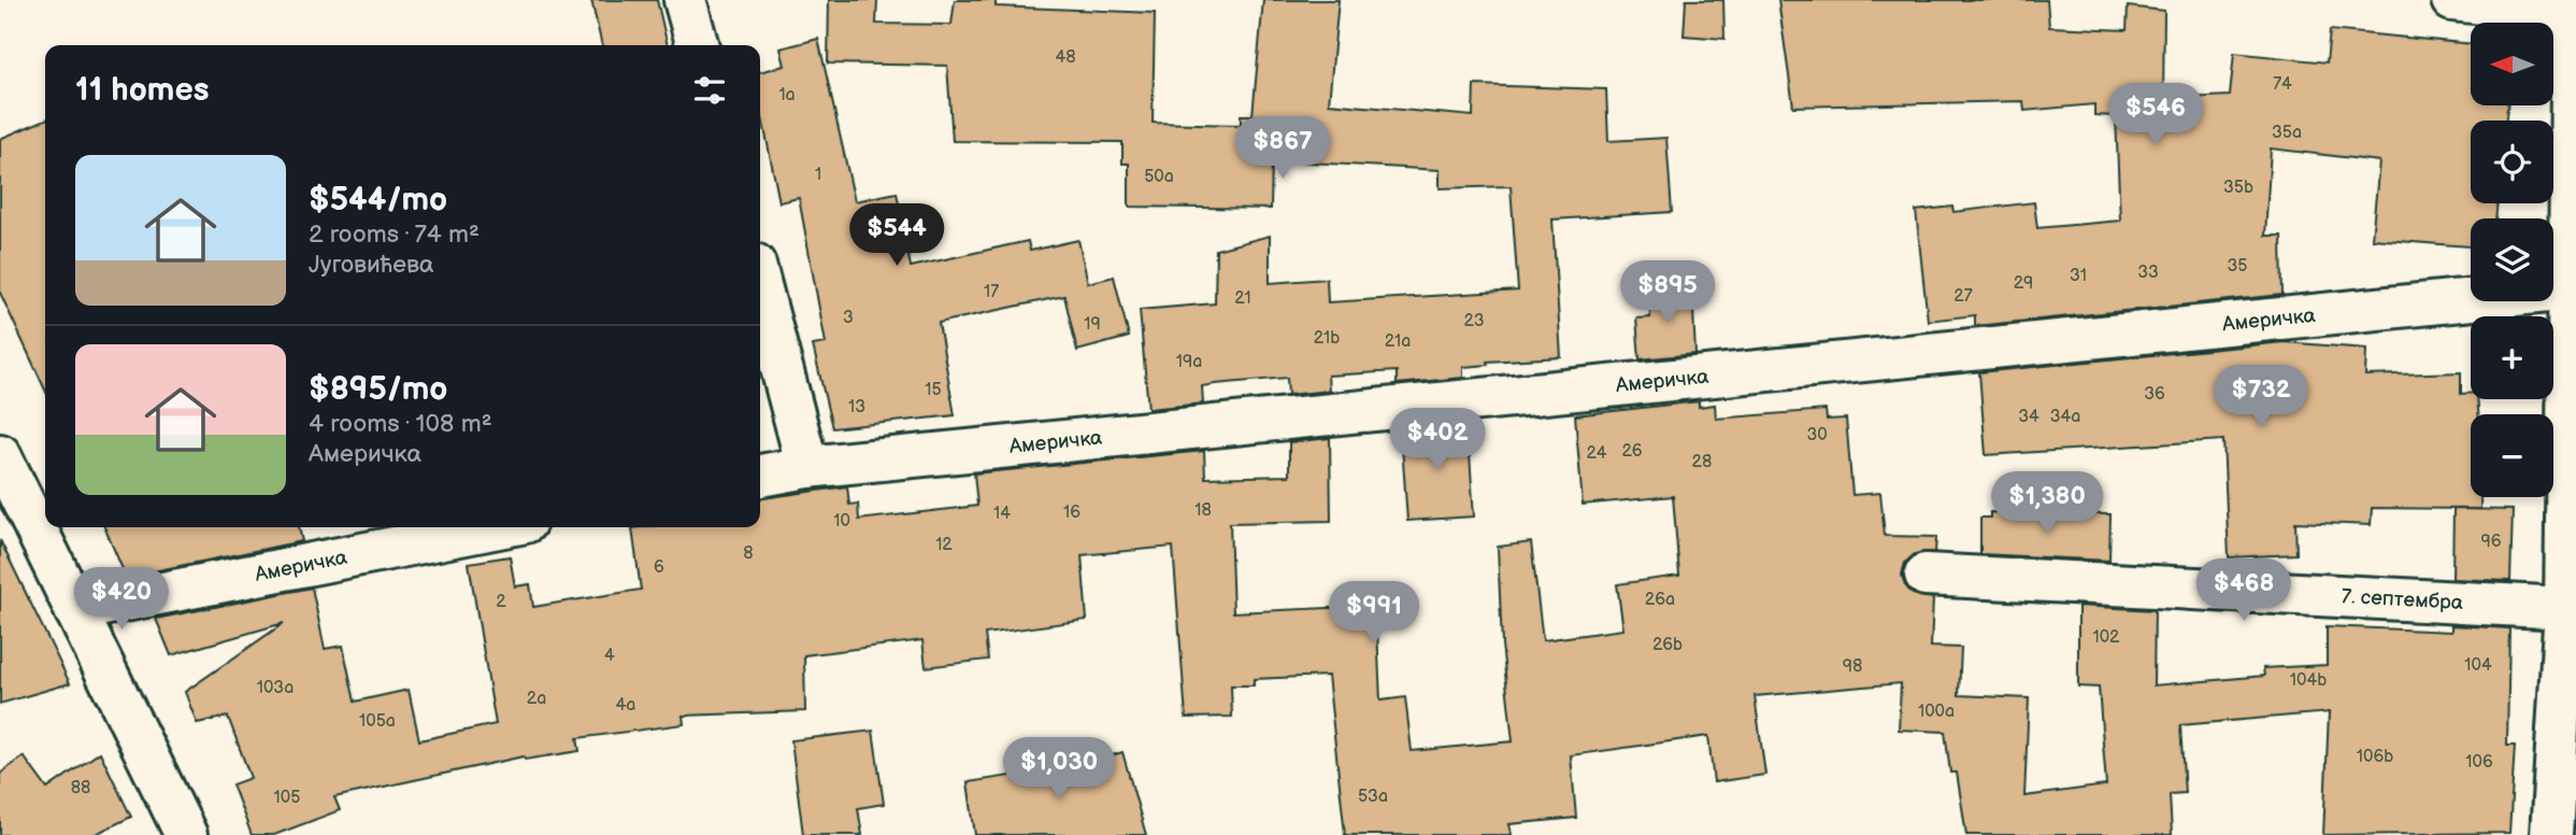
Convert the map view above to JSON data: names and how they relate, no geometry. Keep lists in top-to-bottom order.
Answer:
{
  "streets": {
    "street": ["Америчка", "7. септембра"]
  },
  "house_numbers": [
    "48",
    "74",
    "1a",
    "35a",
    "1",
    "50a",
    "35b",
    "35",
    "33",
    "31",
    "29",
    "17",
    "27",
    "21",
    "3",
    "23",
    "19",
    "21b",
    "21a",
    "19a",
    "15",
    "36",
    "13",
    "34",
    "34a",
    "30",
    "26",
    "24",
    "28",
    "18",
    "16",
    "14",
    "10",
    "96",
    "12",
    "8",
    "6",
    "26a",
    "2",
    "102",
    "26b",
    "4",
    "104",
    "98",
    "104b",
    "103a",
    "2a",
    "4a",
    "100a",
    "105a",
    "106b",
    "106",
    "88",
    "53a",
    "105"
  ],
  "north": "left",
  "page": {
    "map_buttons": ["+", "−"],
    "heading": "11 homes",
    "price": [
      "$546",
      "$867",
      "$544",
      "$895",
      "$732",
      "$402",
      "$1,380",
      "$468",
      "$420",
      "$991",
      "$1,030"
    ],
    "list": [
      {
        "name": "$544/mo",
        "note": "2 rooms · 74 m² · Југовићева"
      },
      {
        "name": "$895/mo",
        "note": "4 rooms · 108 m² · Америчка"
      }
    ]
  }
}
